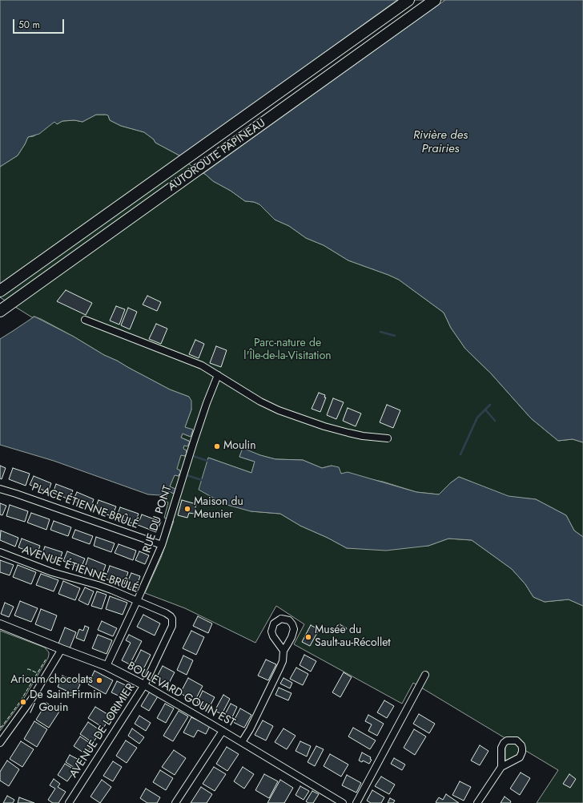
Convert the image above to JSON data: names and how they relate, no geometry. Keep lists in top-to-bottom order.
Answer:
{
  "streets": {
    "highway": ["AUTOROUTE PAPINEAU"],
    "street": [
      "PLACE ÉTIENNE-BRÛLÉ",
      "RUE DU PONT",
      "AVENUE ÉTIENNE-BRÛLÉ",
      "BOULEVARD GOUIN EST",
      "AVENUE DE LORIMIER"
    ]
  },
  "crossings": [
    ["PLACE ÉTIENNE-BRÛLÉ", "RUE DU PONT"],
    ["RUE DU PONT", "AVENUE ÉTIENNE-BRÛLÉ"],
    ["RUE DU PONT", "BOULEVARD GOUIN EST"],
    ["AVENUE ÉTIENNE-BRÛLÉ", "AVENUE DE LORIMIER"],
    ["BOULEVARD GOUIN EST", "AVENUE DE LORIMIER"]
  ],
  "water": ["Rivière des Prairies"],
  "parks": ["Parc-nature de l'Île-de-la-Visitation"],
  "places": [
    "Moulin",
    "Maison du Meunier",
    "Musée du Sault-au-Récollet",
    "Arioum chocolats",
    "De Saint-Firmin / Gouin"
  ],
  "scale_bar": "50 m"
}
